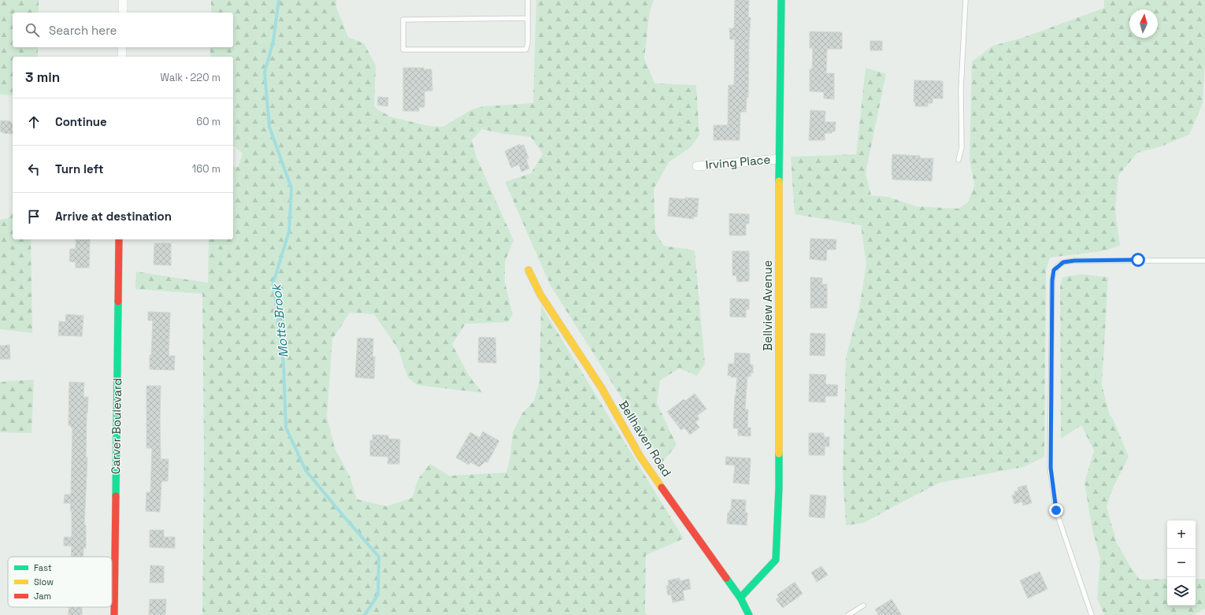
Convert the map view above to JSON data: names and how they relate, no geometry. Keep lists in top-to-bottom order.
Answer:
{
  "streets": {
    "street": [
      "Irving Place",
      "Bellview Avenue",
      "Carver Boulevard",
      "Bellhaven Road"
    ]
  },
  "crossings": [
    ["Irving Place", "Bellview Avenue"],
    ["Bellview Avenue", "Bellhaven Road"]
  ],
  "water": ["Motts Brook"],
  "legend": ["Fast", "Slow", "Jam"],
  "north": "top",
  "page": {
    "search": "Search here",
    "heading": ["3 min", "Walk · 220 m"],
    "list": [
      ["Continue", "60 m"],
      ["Turn left", "160 m"],
      "Arrive at destination"
    ],
    "map_buttons": ["+", "−"]
  }
}
